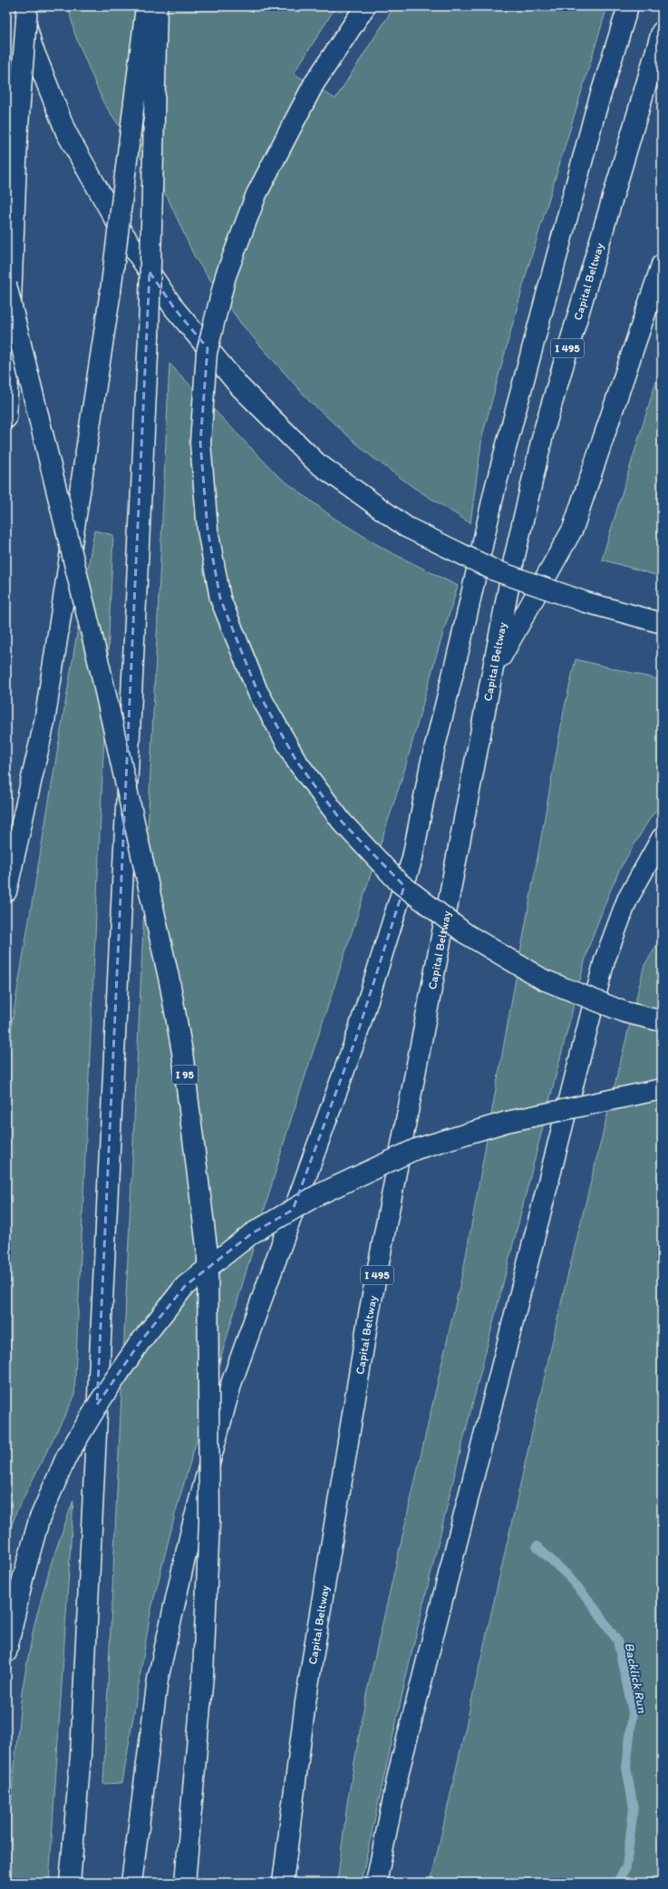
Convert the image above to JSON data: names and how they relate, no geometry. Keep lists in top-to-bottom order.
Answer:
{
  "streets": {
    "highway": ["Capital Beltway", "I 495", "I 95"]
  },
  "water": ["Backlick Run"]
}
